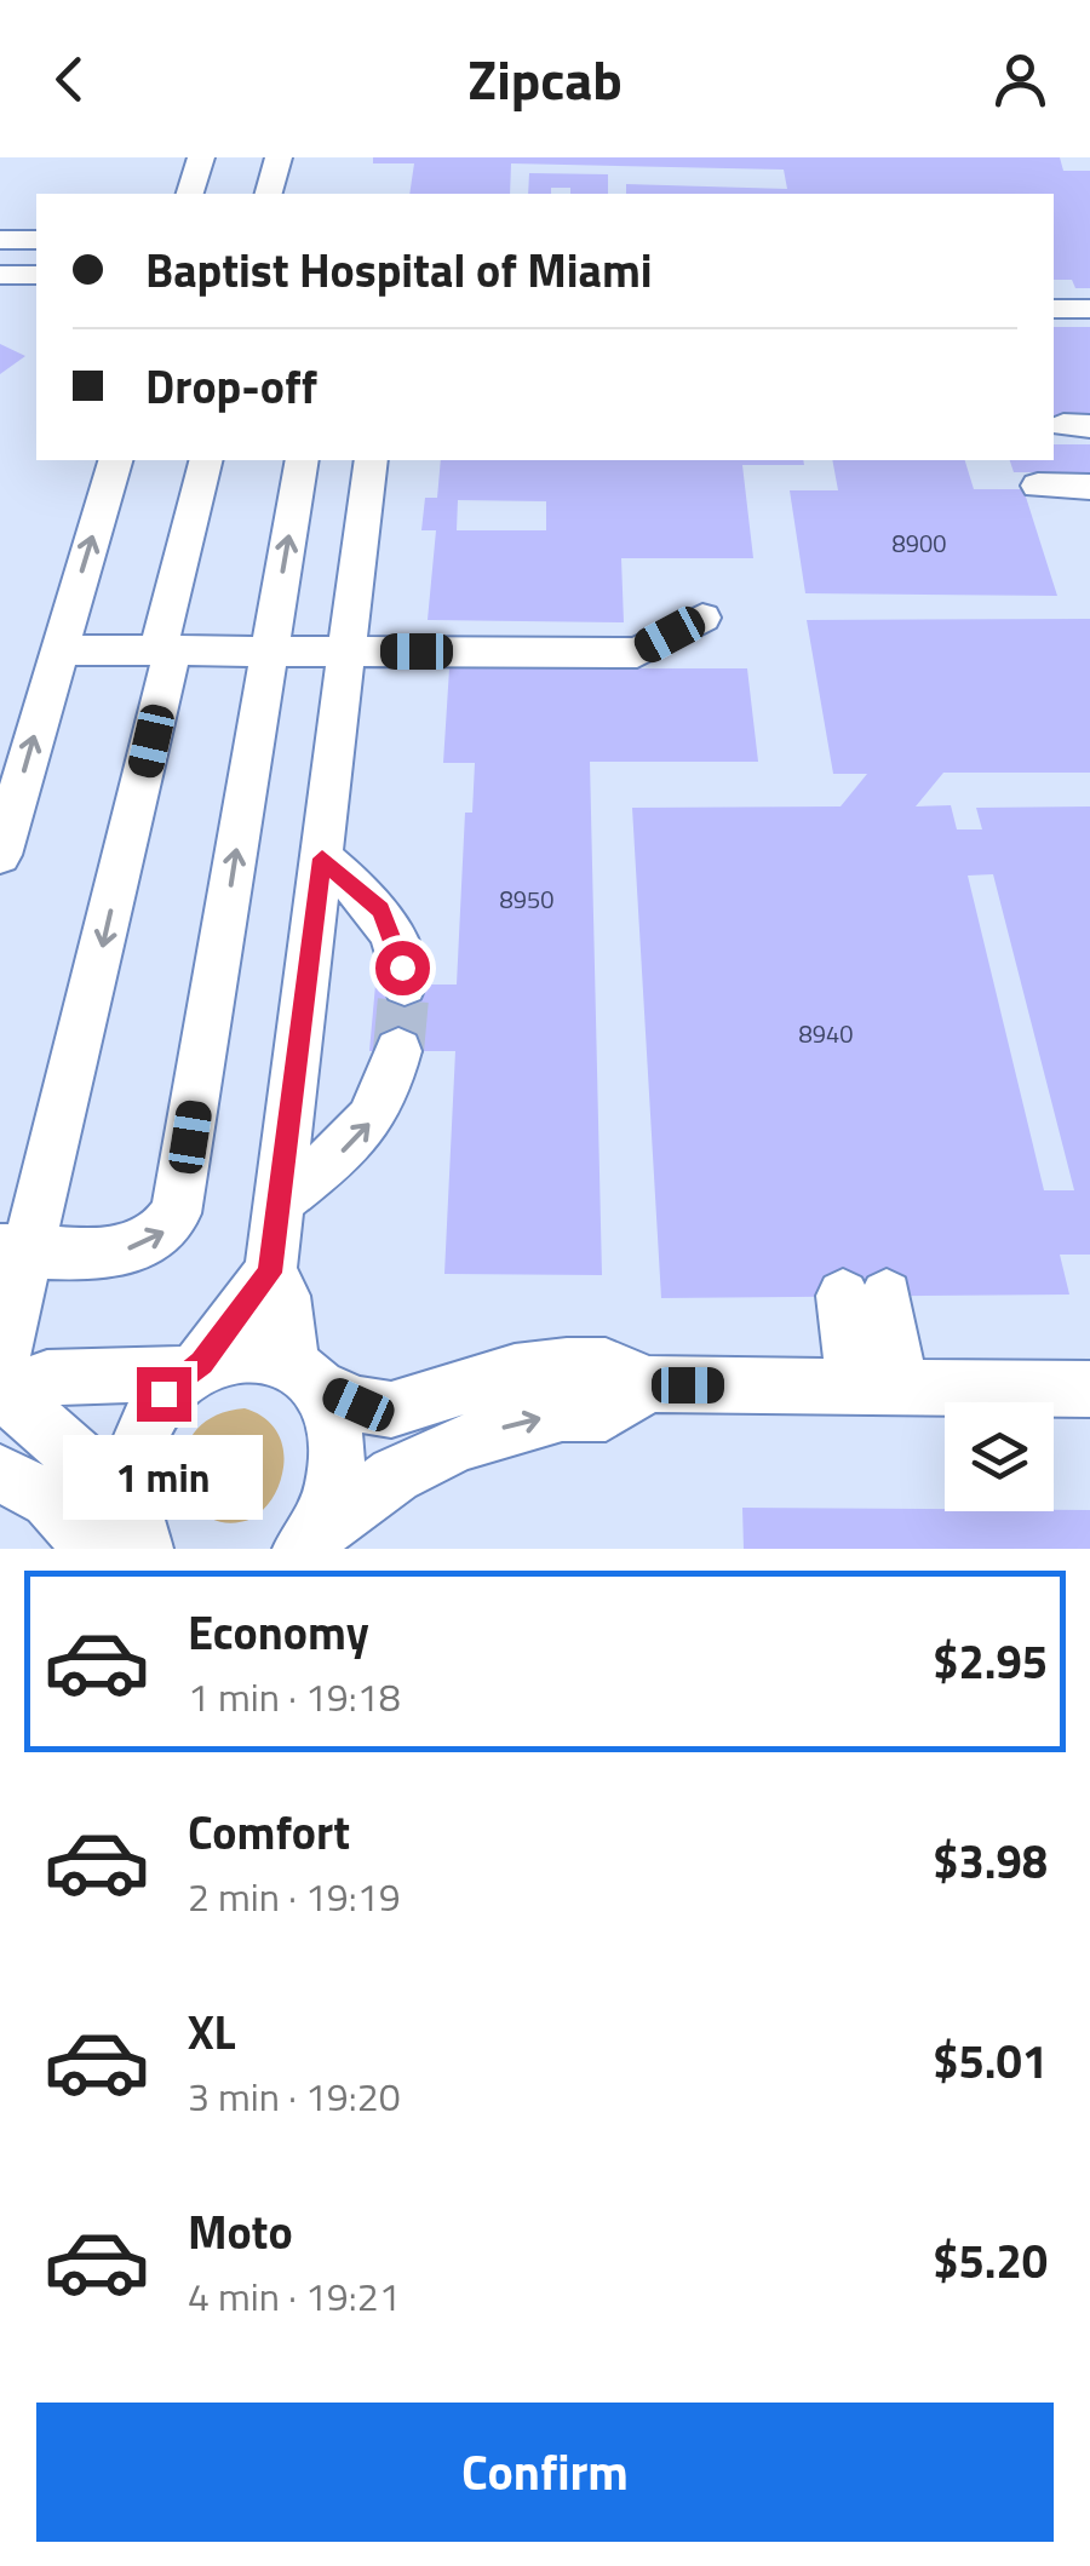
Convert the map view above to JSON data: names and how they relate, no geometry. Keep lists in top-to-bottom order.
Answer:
{
  "house_numbers": ["8900", "8950", "8940"],
  "page": {
    "header": "Zipcab",
    "banner": ["Baptist Hospital of Miami", "Drop-off"],
    "bubble": "1 min",
    "list": [
      {
        "name": "Economy",
        "note": "1 min · 19:18",
        "value": "$2.95"
      },
      {
        "name": "Comfort",
        "note": "2 min · 19:19",
        "value": "$3.98"
      },
      {
        "name": "XL",
        "note": "3 min · 19:20",
        "value": "$5.01"
      },
      {
        "name": "Moto",
        "note": "4 min · 19:21",
        "value": "$5.20"
      }
    ],
    "buttons": "Confirm"
  }
}
